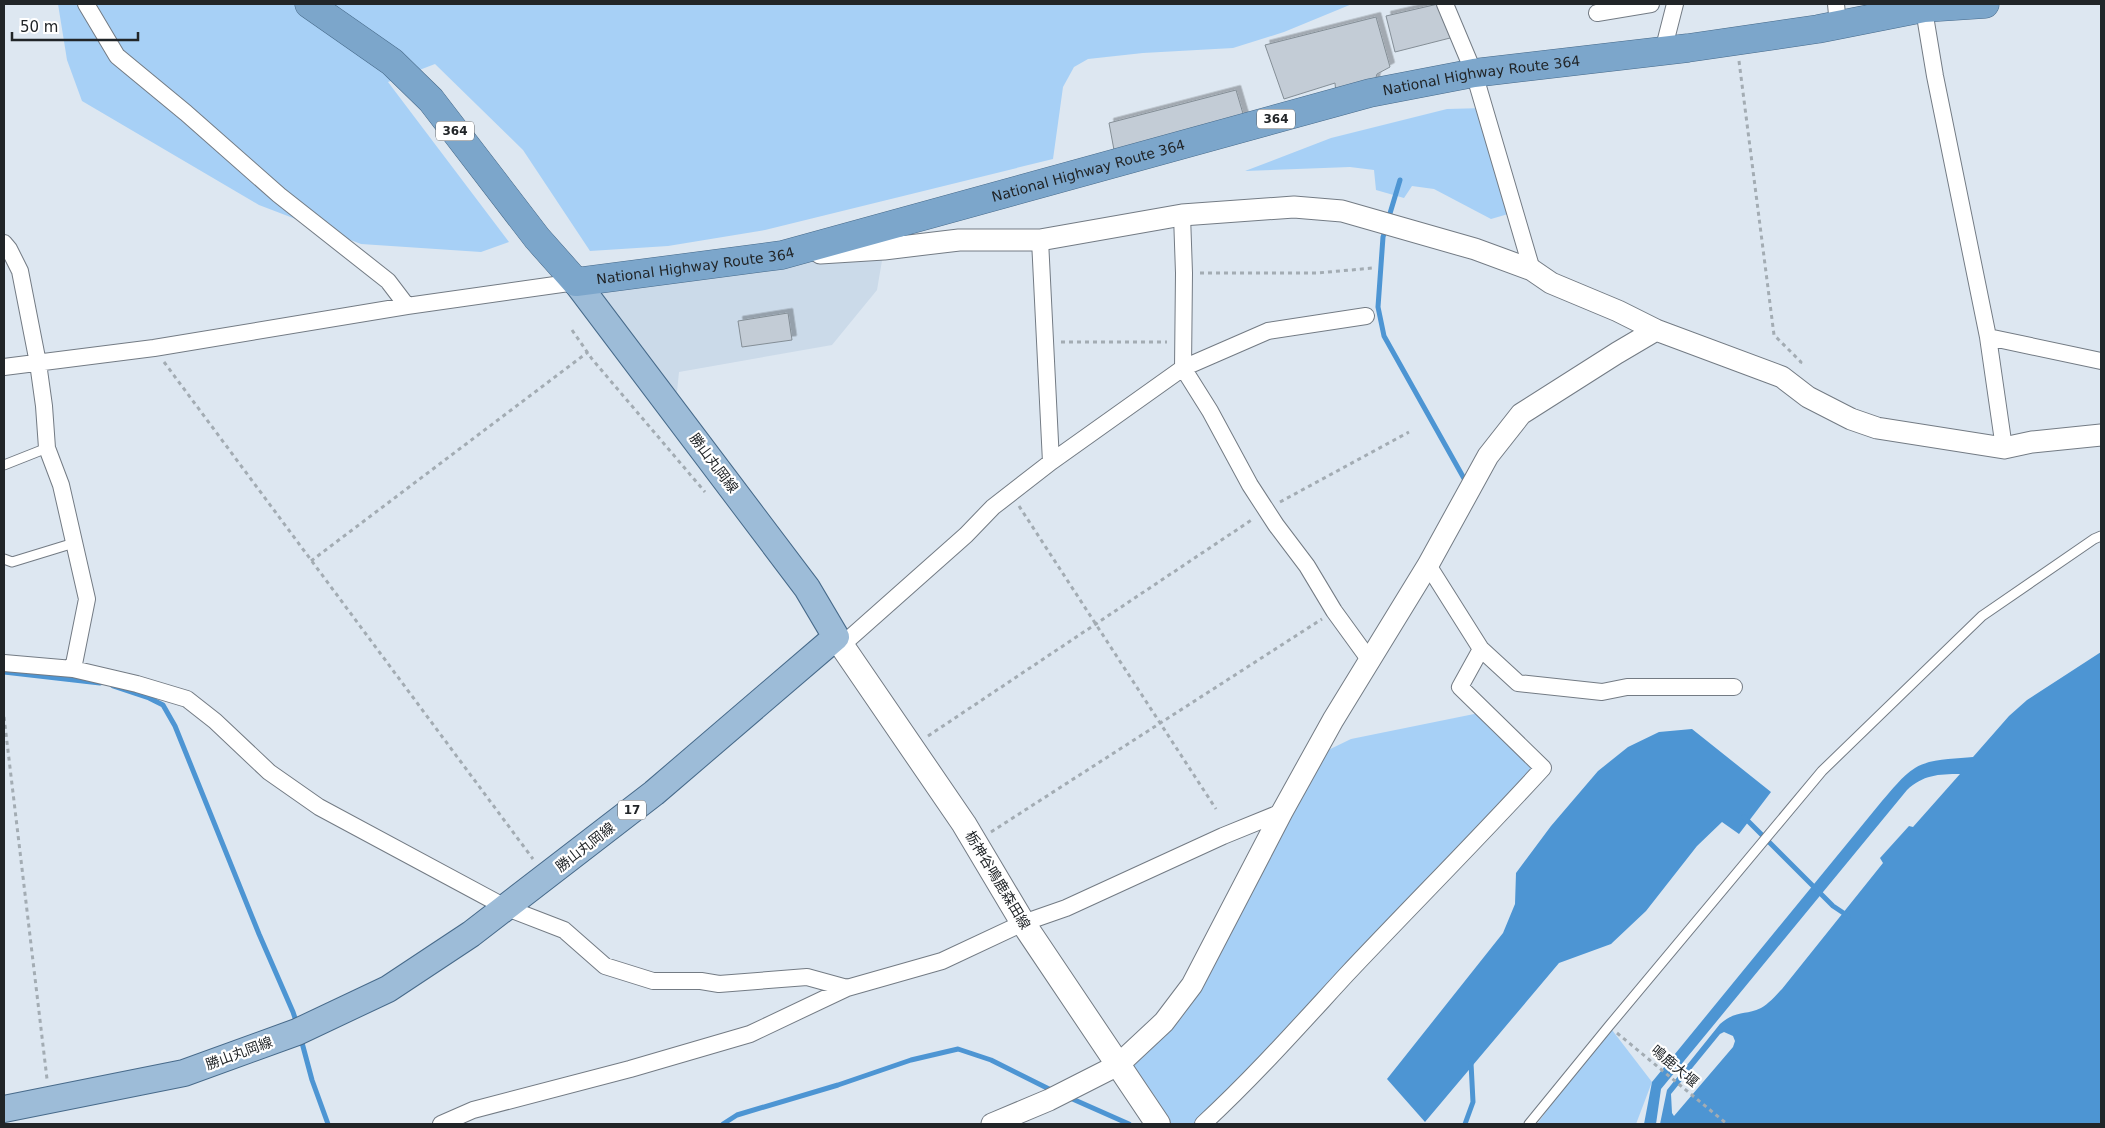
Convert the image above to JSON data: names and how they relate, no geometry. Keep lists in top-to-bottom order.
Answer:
{
  "streets": {
    "highway": ["National Highway Route 364", "364"],
    "main road": ["勝山丸岡線", "17", "栃神谷鳴鹿森田線"],
    "path": ["鳴鹿大堰"]
  },
  "crossings": [
    ["National Highway Route 364", "勝山丸岡線"],
    ["勝山丸岡線", "栃神谷鳴鹿森田線"]
  ],
  "scale_bar": "50 m"
}
